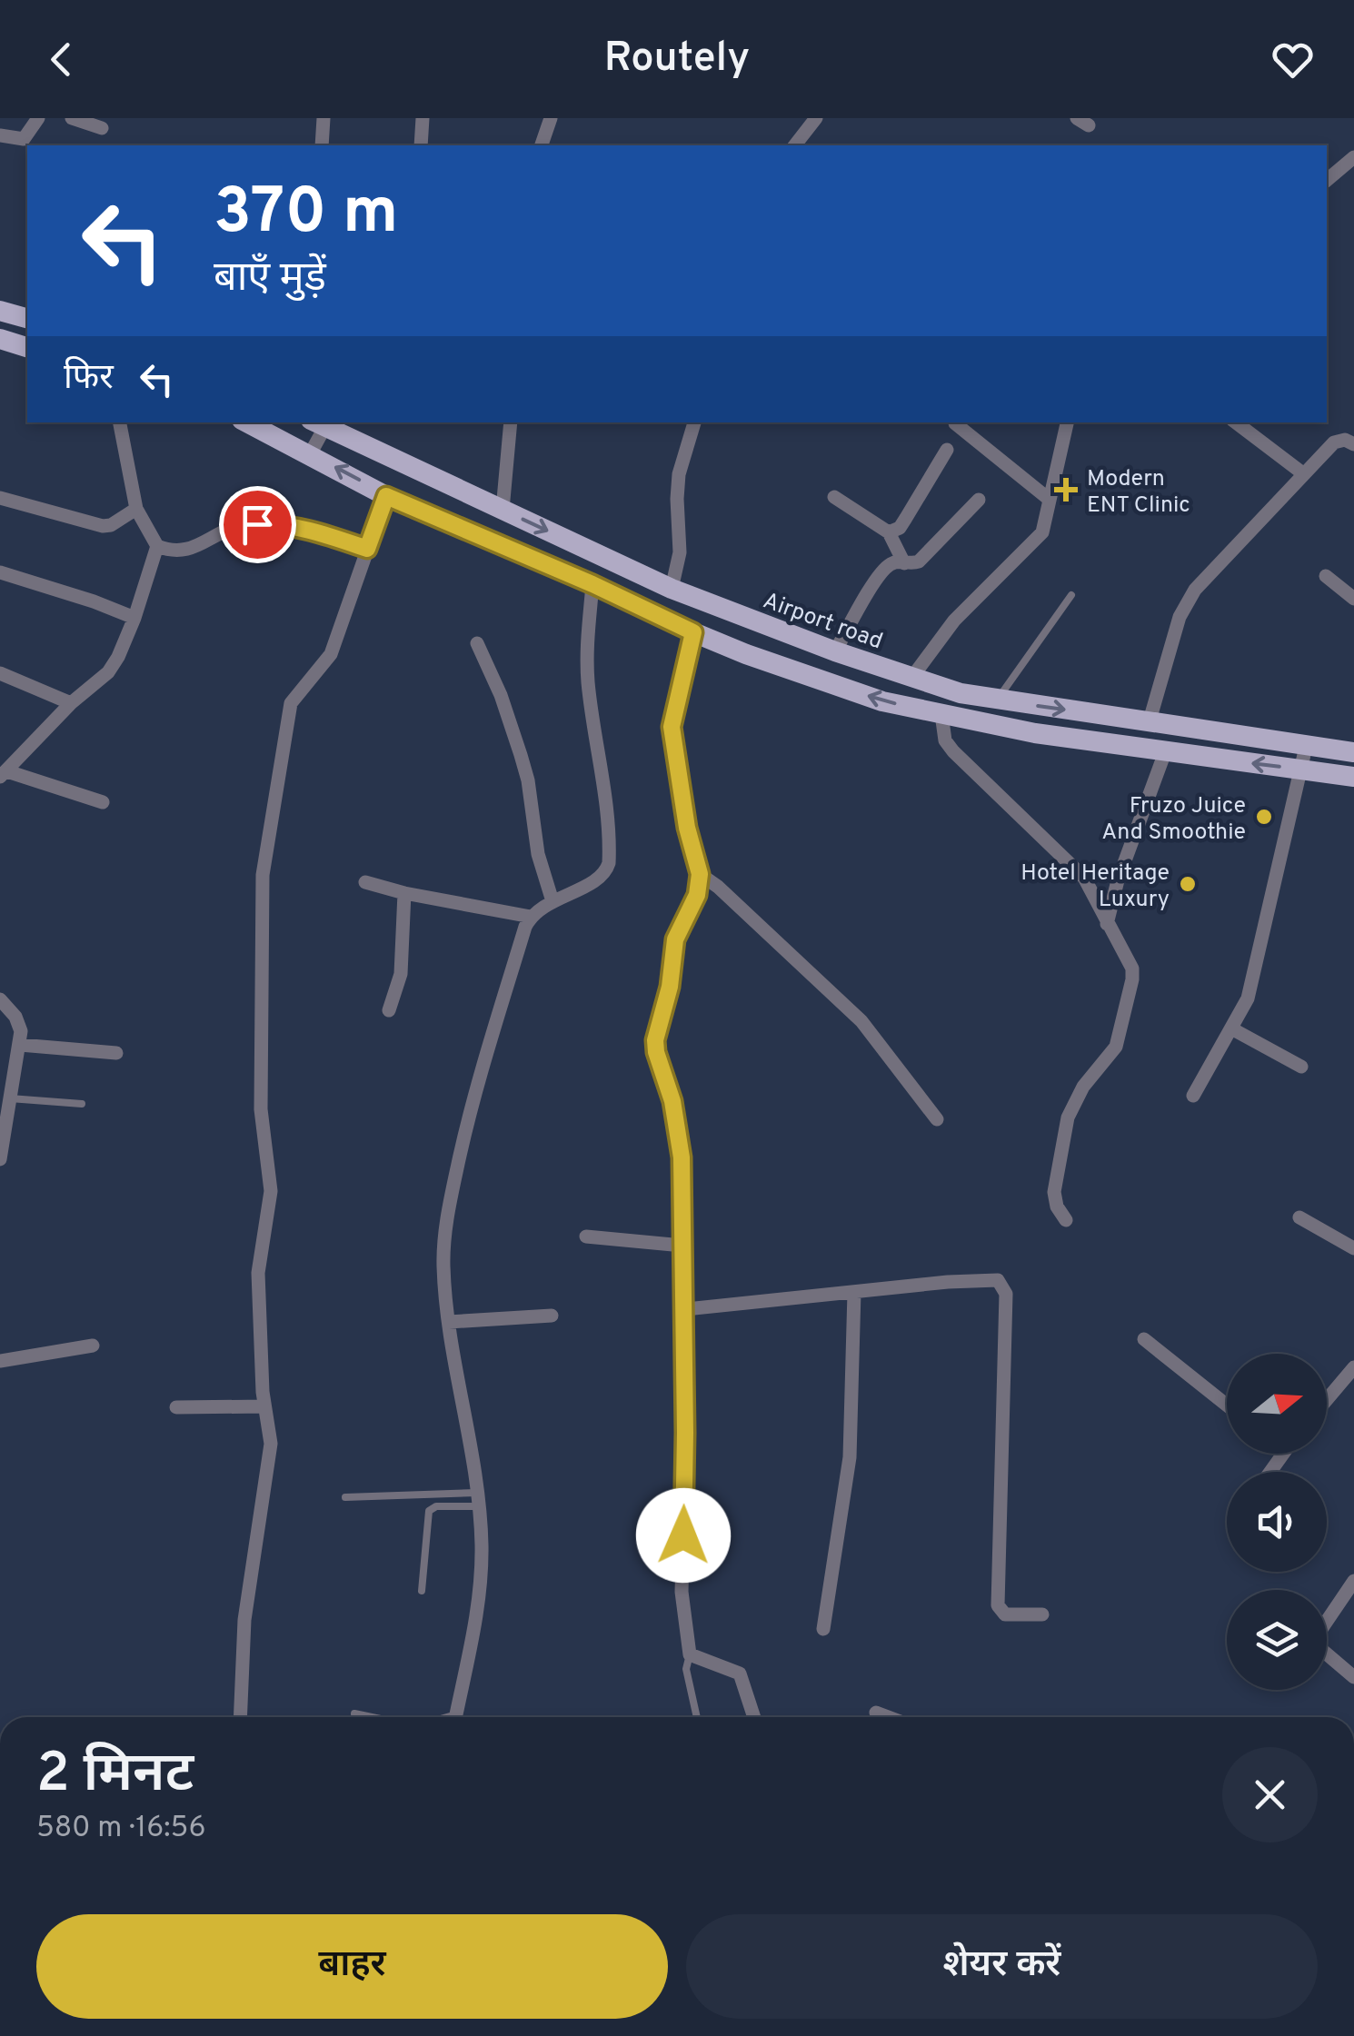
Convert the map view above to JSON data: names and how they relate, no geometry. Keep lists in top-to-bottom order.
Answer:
{
  "streets": {
    "main road": ["Airport road"]
  },
  "places": {
    "health": ["Modern ENT Clinic"],
    "other": ["Fruzo Juice And Smoothie", "Hotel Heritage Luxury"]
  },
  "north": "right",
  "page": {
    "header": "Routely",
    "turn": ["370 m", "बाएँ मुड़ें"],
    "then": "फिर",
    "heading": ["2 मिनट", "580 m · 16:56"],
    "buttons": ["बाहर", "शेयर करें"]
  }
}
